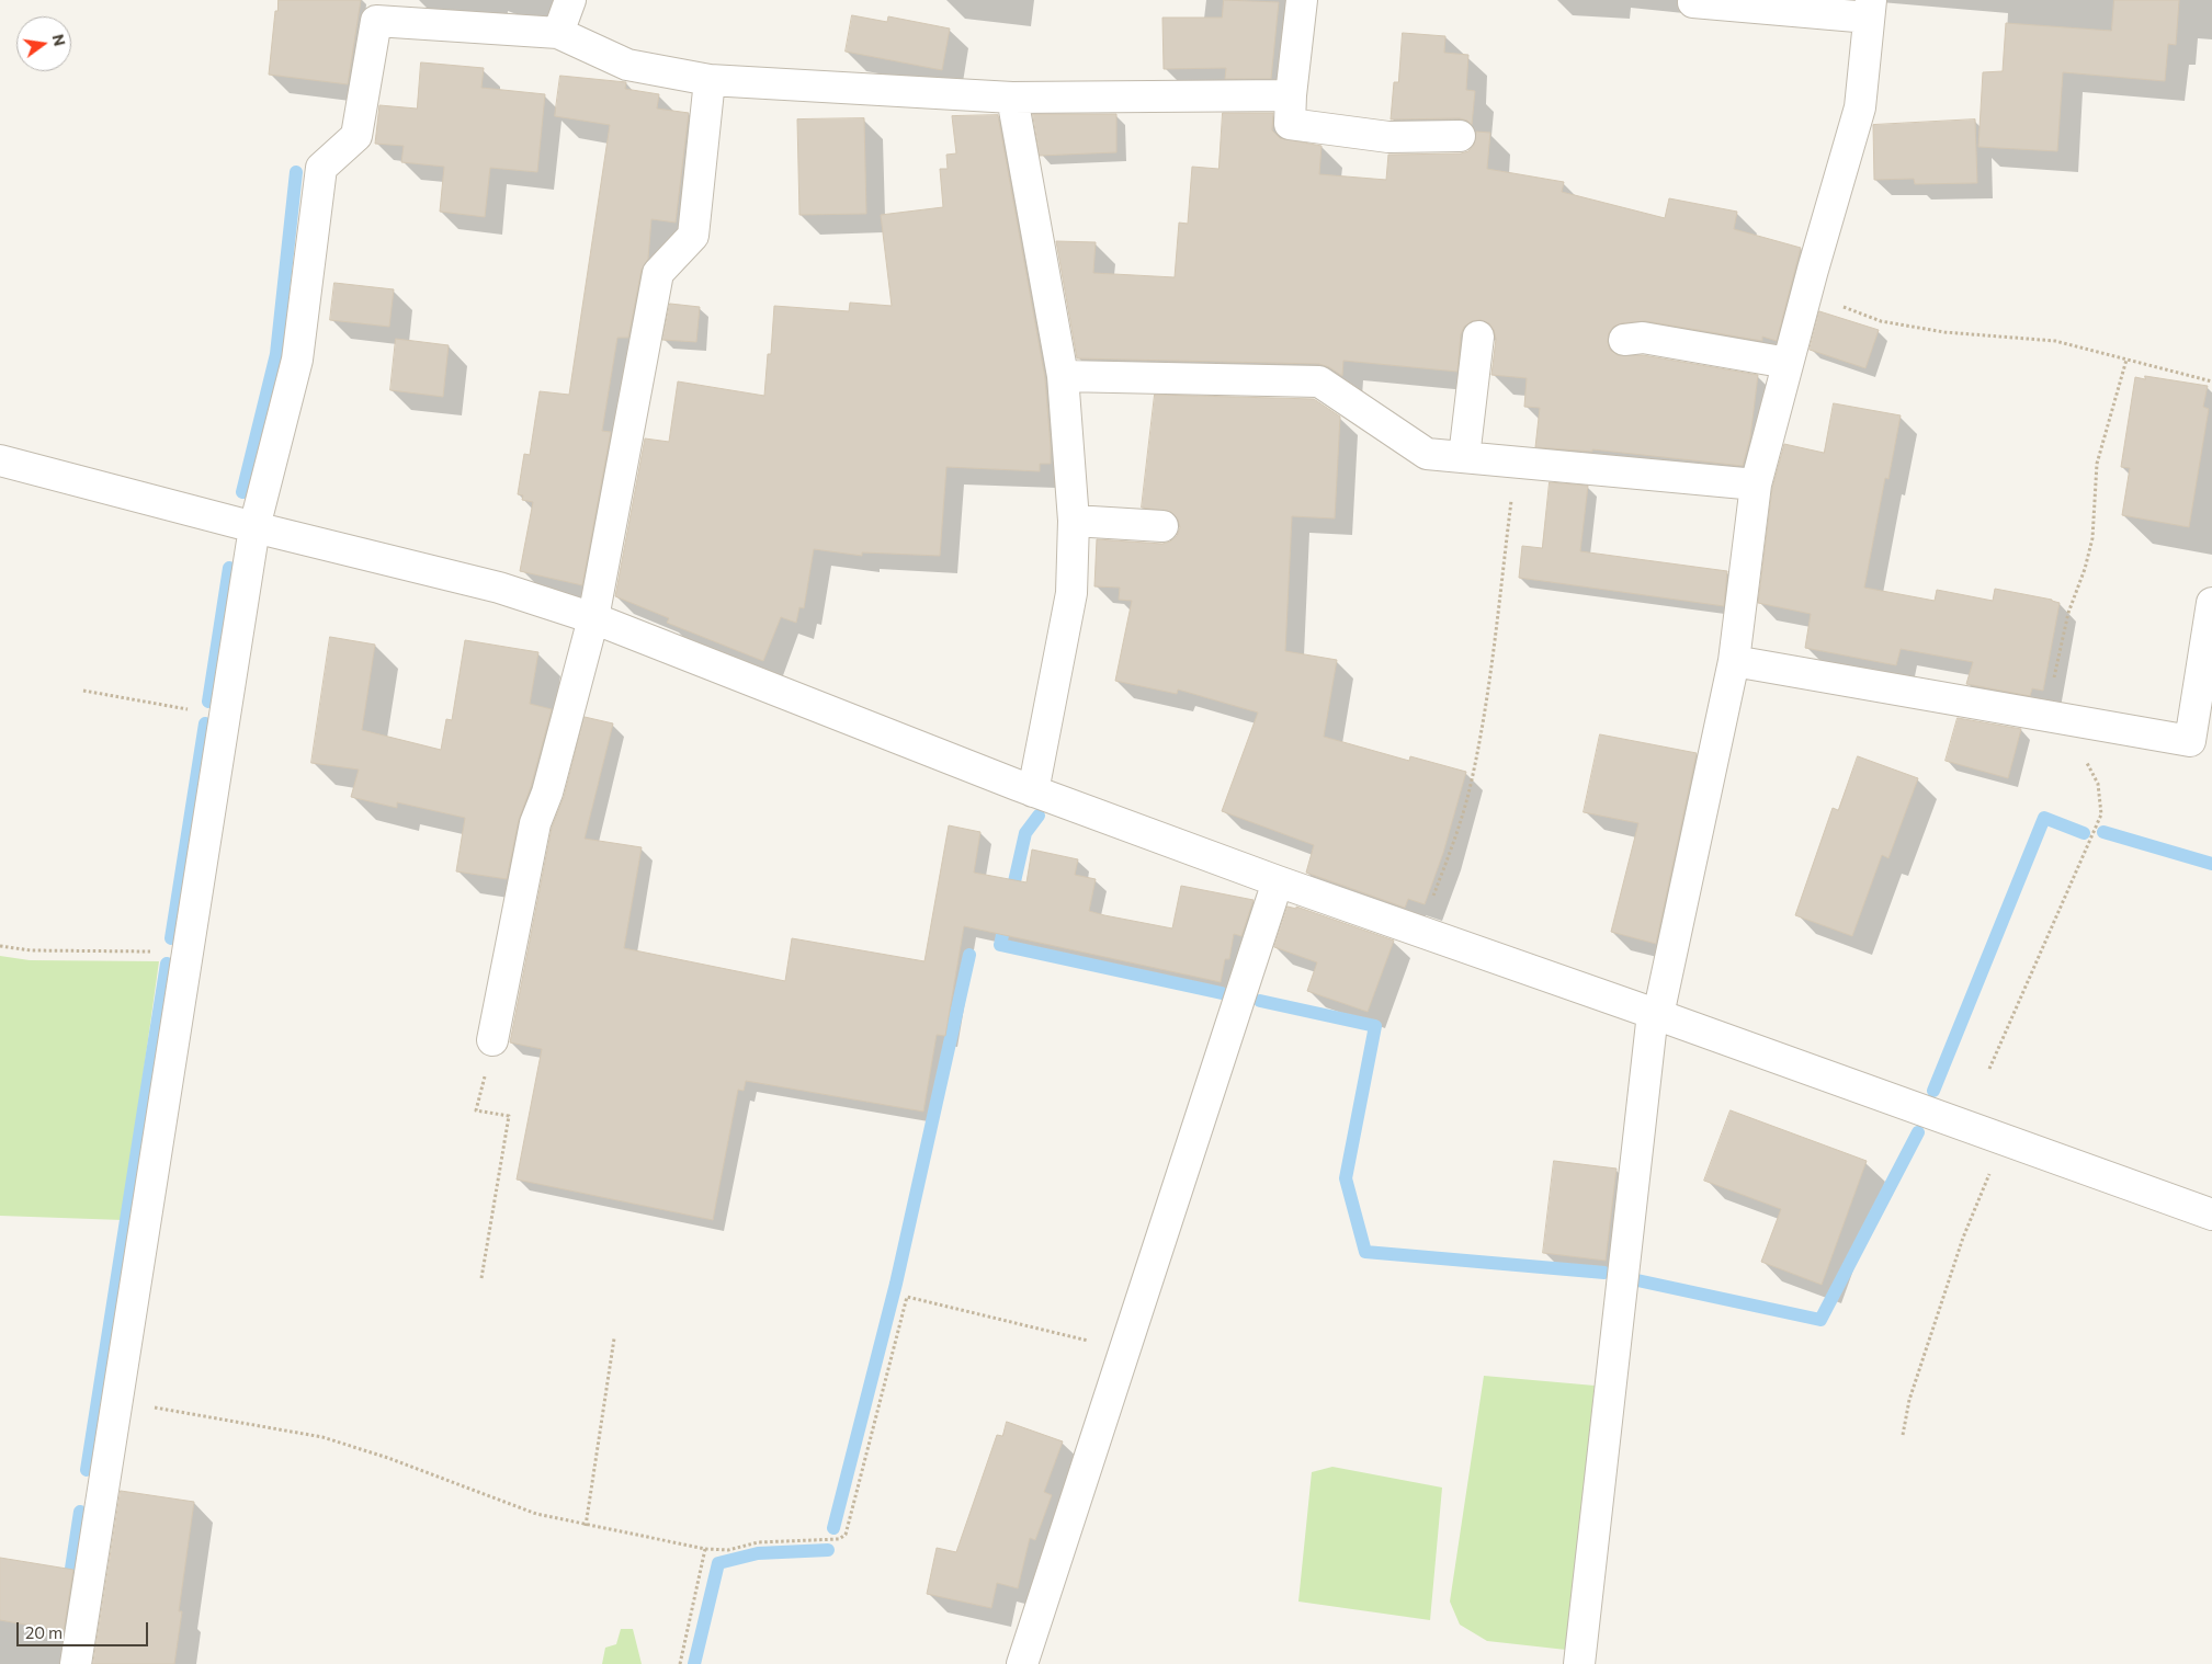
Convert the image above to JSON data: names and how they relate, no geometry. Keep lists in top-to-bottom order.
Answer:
{
  "scale_bar": "20 m",
  "north": "right"
}
